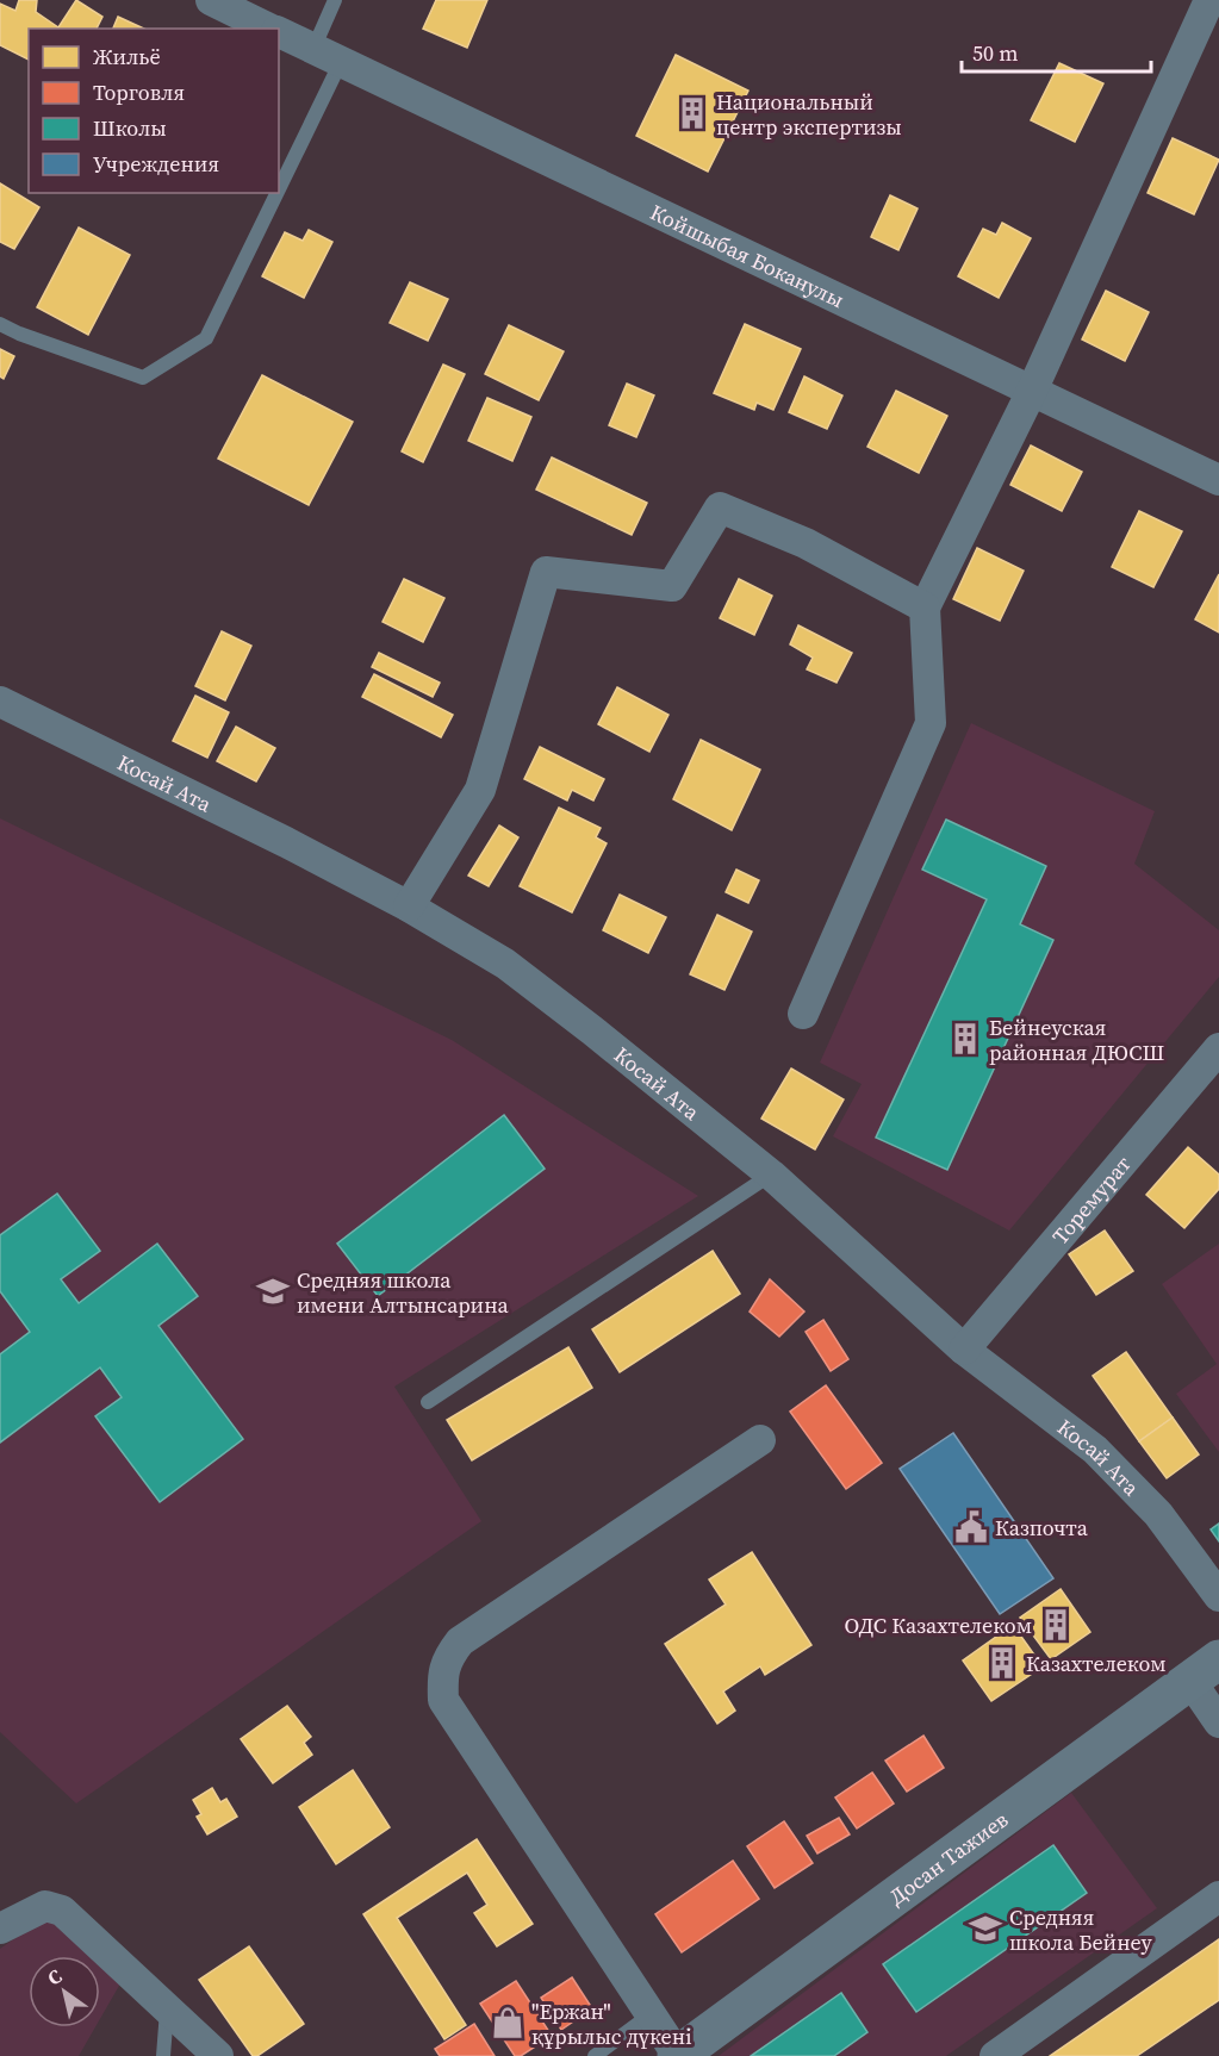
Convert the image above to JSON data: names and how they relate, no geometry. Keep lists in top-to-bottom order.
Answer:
{
  "streets": {
    "street": [
      "Койшыбая Боканулы",
      "Косай Ата",
      "Торемурат",
      "Досан Тажиев"
    ]
  },
  "crossings": [
    ["Косай Ата", "Торемурат"]
  ],
  "places": {
    "building": [
      "Национальный центр экспертизы",
      "Бейнеуская районная ДЮСШ",
      "ОДС Казахтелеком",
      "Казахтелеком"
    ],
    "school or university": ["Средняя школа имени Алтынсарина", "Средняя школа Бейнеу"],
    "public building": ["Казпочта"],
    "shop": ["\"Ержан\" құрылыс дүкені"]
  },
  "legend": [
    "Жильё",
    "Торговля",
    "Школы",
    "Учреждения"
  ],
  "scale_bar": "50 m",
  "north": "top left"
}
